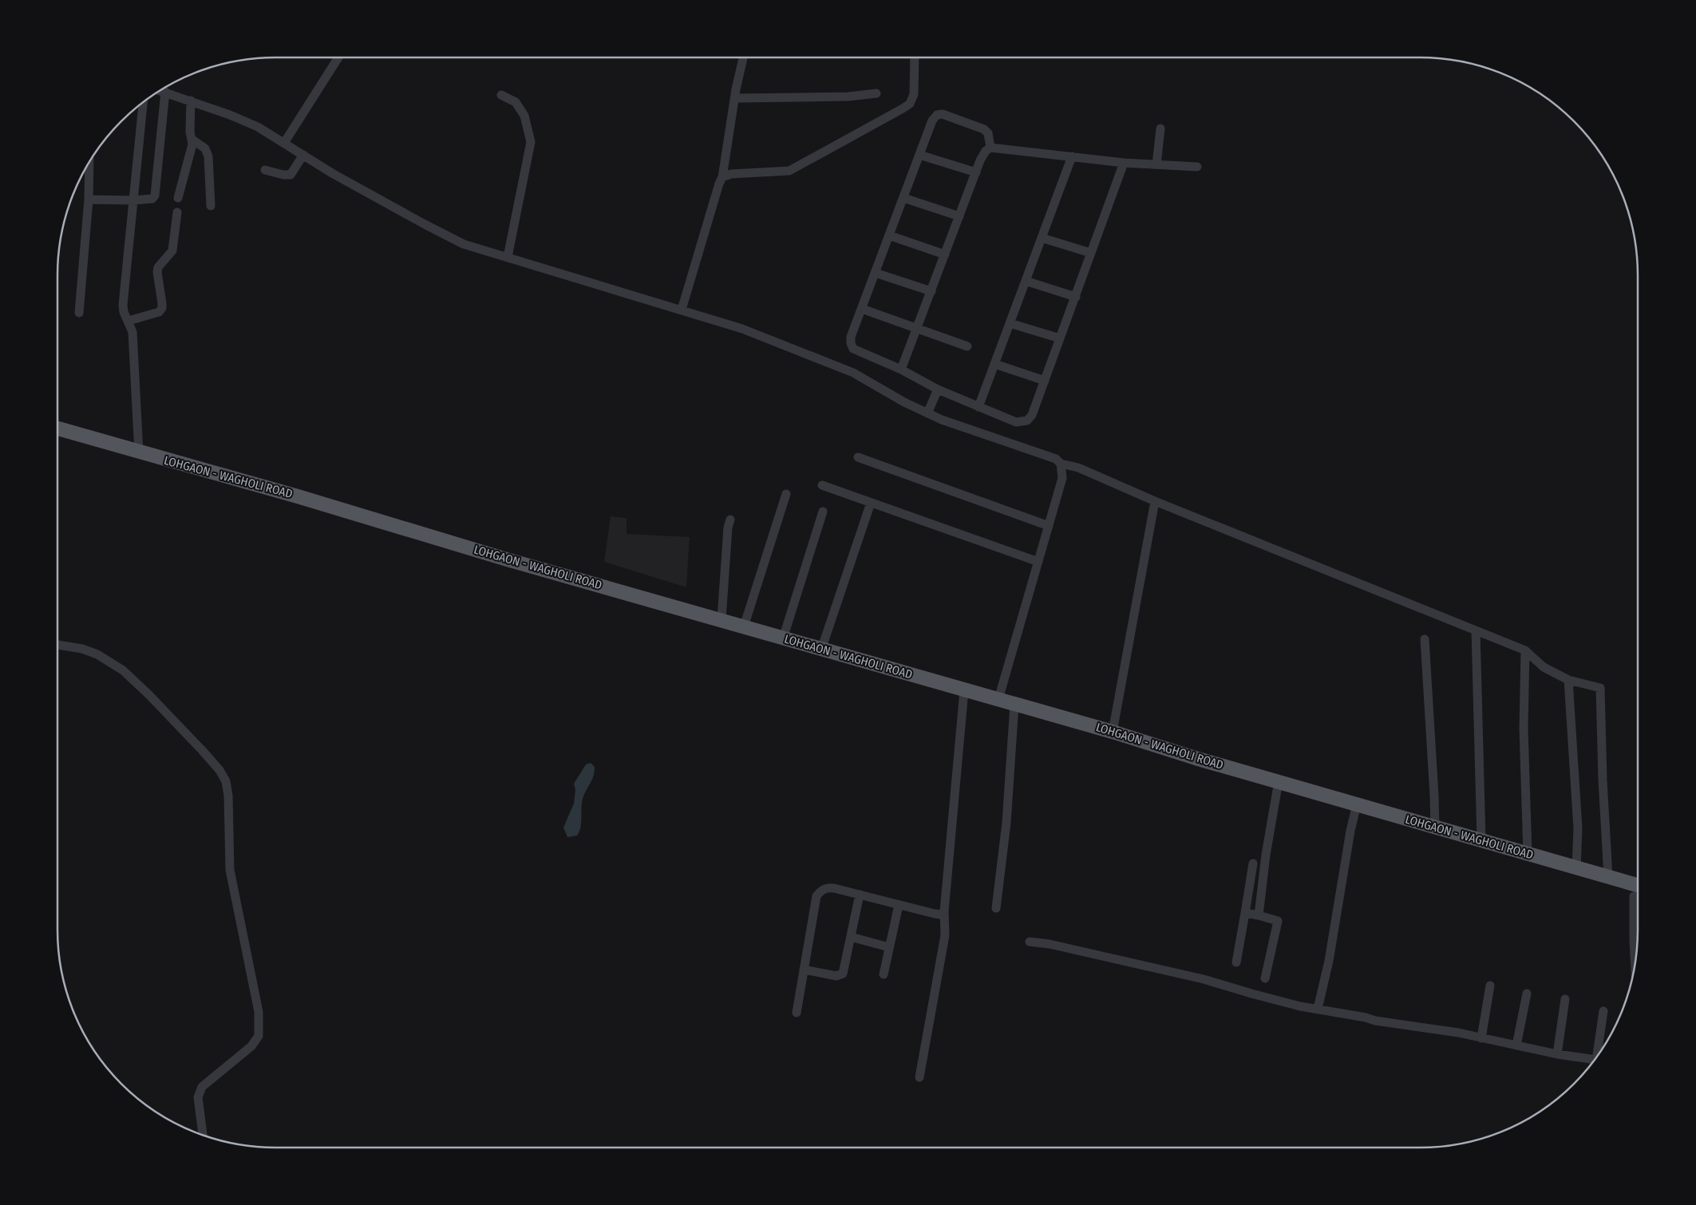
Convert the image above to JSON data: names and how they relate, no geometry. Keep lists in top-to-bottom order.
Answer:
{
  "streets": {
    "main road": ["LOHGAON - WAGHOLI ROAD"]
  }
}
